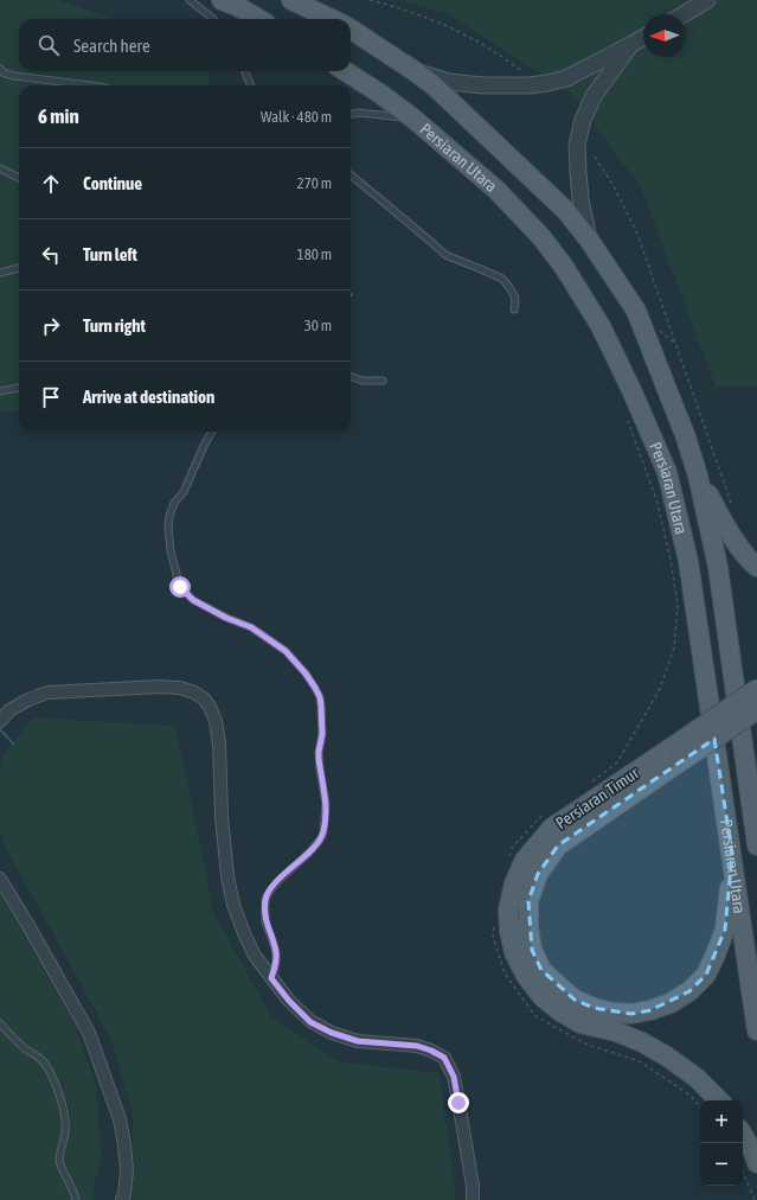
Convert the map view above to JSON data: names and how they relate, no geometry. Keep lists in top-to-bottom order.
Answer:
{
  "streets": {
    "main road": ["Persiaran Utara", "Persiaran Timur"]
  },
  "north": "left",
  "page": {
    "search": "Search here",
    "heading": ["6 min", "Walk · 480 m"],
    "list": [
      ["Continue", "270 m"],
      ["Turn left", "180 m"],
      ["Turn right", "30 m"],
      "Arrive at destination"
    ],
    "map_buttons": ["+", "−"]
  }
}
